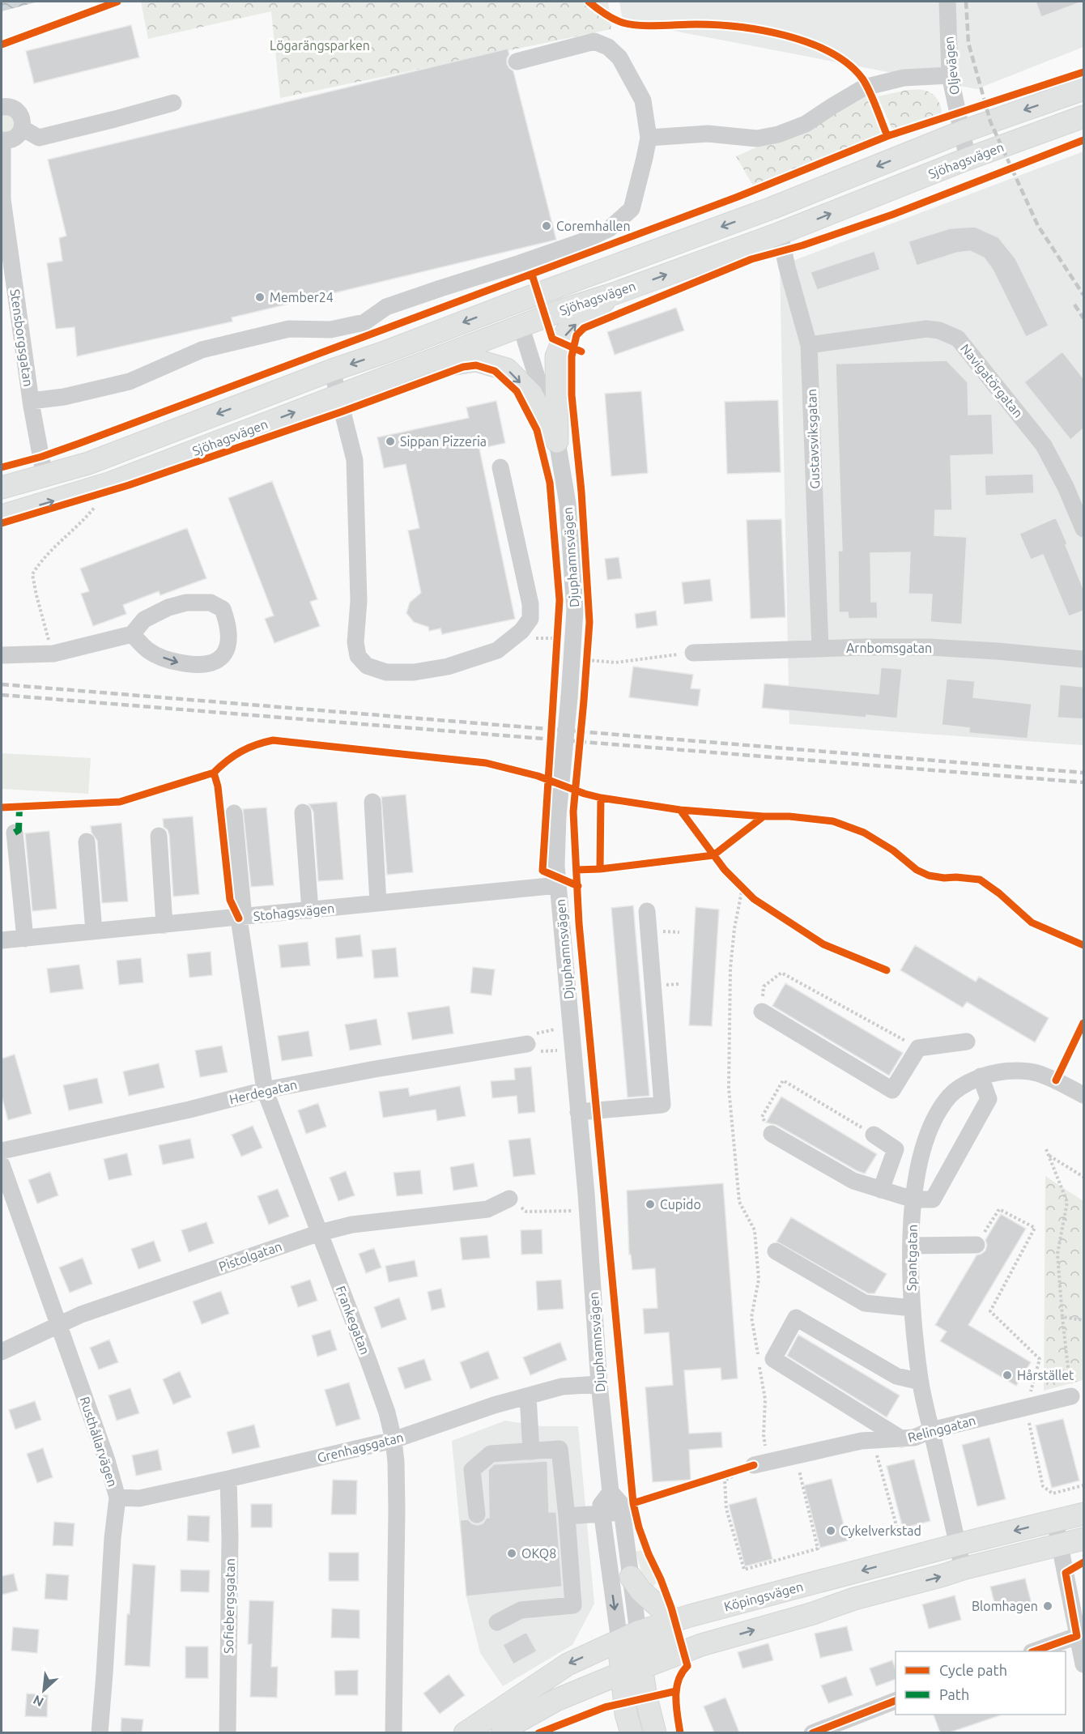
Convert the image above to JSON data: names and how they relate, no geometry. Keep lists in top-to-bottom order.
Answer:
{
  "streets": {
    "main road": ["Sjöhagsvägen", "Köpingsvägen"],
    "street": [
      "Oljevägen",
      "Stensborgsgatan",
      "Navigatörgatan",
      "Gustavsviksgatan",
      "Djuphamnsvägen",
      "Arnbomsgatan",
      "Stohagsvägen",
      "Herdegatan",
      "Pistolgatan",
      "Spantgatan",
      "Frankegatan",
      "Relinggatan",
      "Rusthållarvägen",
      "Grenhagsgatan",
      "Sofiebergsgatan"
    ]
  },
  "crossings": [
    ["Oljevägen", "Sjöhagsvägen"],
    ["Sjöhagsvägen", "Stensborgsgatan"],
    ["Sjöhagsvägen", "Gustavsviksgatan"],
    ["Sjöhagsvägen", "Djuphamnsvägen"],
    ["Navigatörgatan", "Gustavsviksgatan"],
    ["Gustavsviksgatan", "Arnbomsgatan"],
    ["Djuphamnsvägen", "Stohagsvägen"],
    ["Djuphamnsvägen", "Grenhagsgatan"],
    ["Djuphamnsvägen", "Köpingsvägen"],
    ["Stohagsvägen", "Frankegatan"],
    ["Herdegatan", "Frankegatan"],
    ["Pistolgatan", "Frankegatan"],
    ["Pistolgatan", "Rusthållarvägen"],
    ["Spantgatan", "Relinggatan"],
    ["Spantgatan", "Köpingsvägen"],
    ["Frankegatan", "Grenhagsgatan"],
    ["Rusthållarvägen", "Grenhagsgatan"],
    ["Grenhagsgatan", "Sofiebergsgatan"]
  ],
  "parks": ["Lögarängsparken"],
  "places": [
    "Coremhallen",
    "Member24",
    "Sippan Pizzeria",
    "Cupido",
    "Hårstället",
    "Cykelverkstad",
    "OKQ8",
    "Blomhagen"
  ],
  "legend": ["Cycle path", "Path"],
  "north": "bottom left"
}
